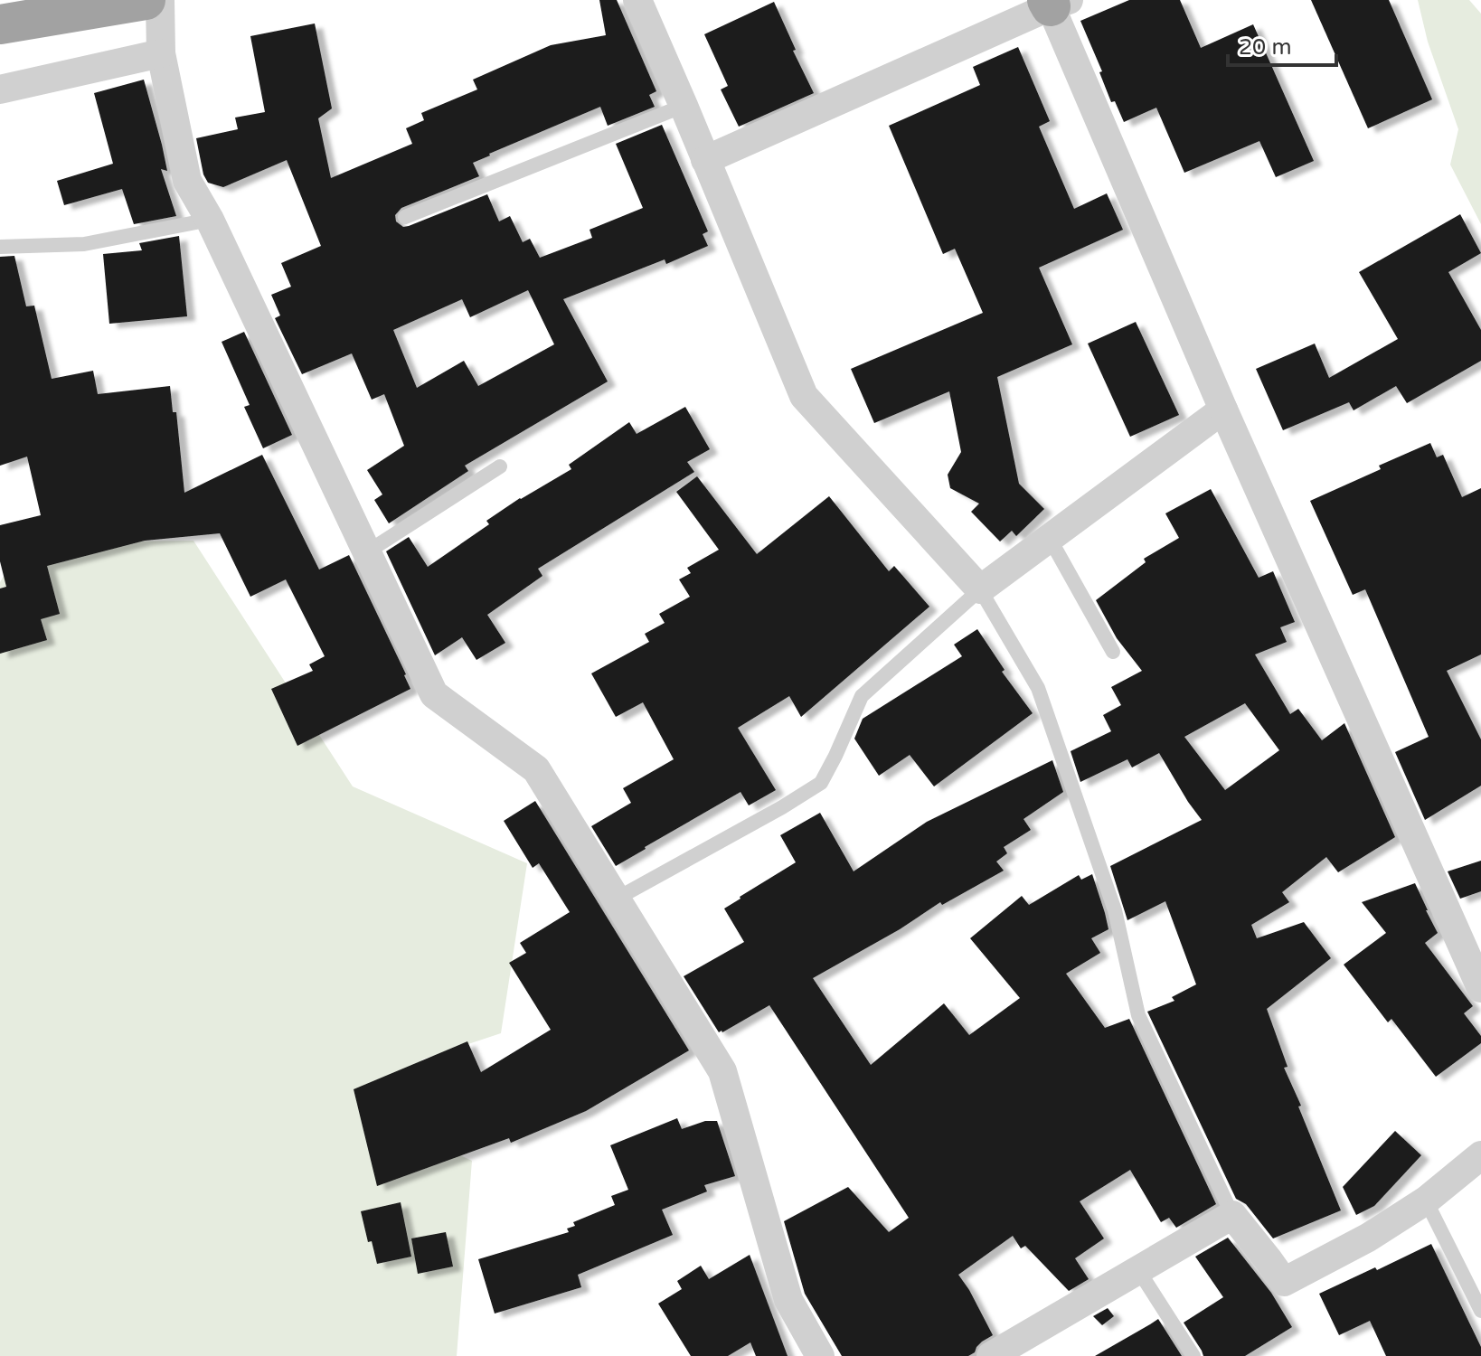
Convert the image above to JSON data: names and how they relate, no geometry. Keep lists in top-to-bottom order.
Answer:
{
  "scale_bar": "20 m"
}
